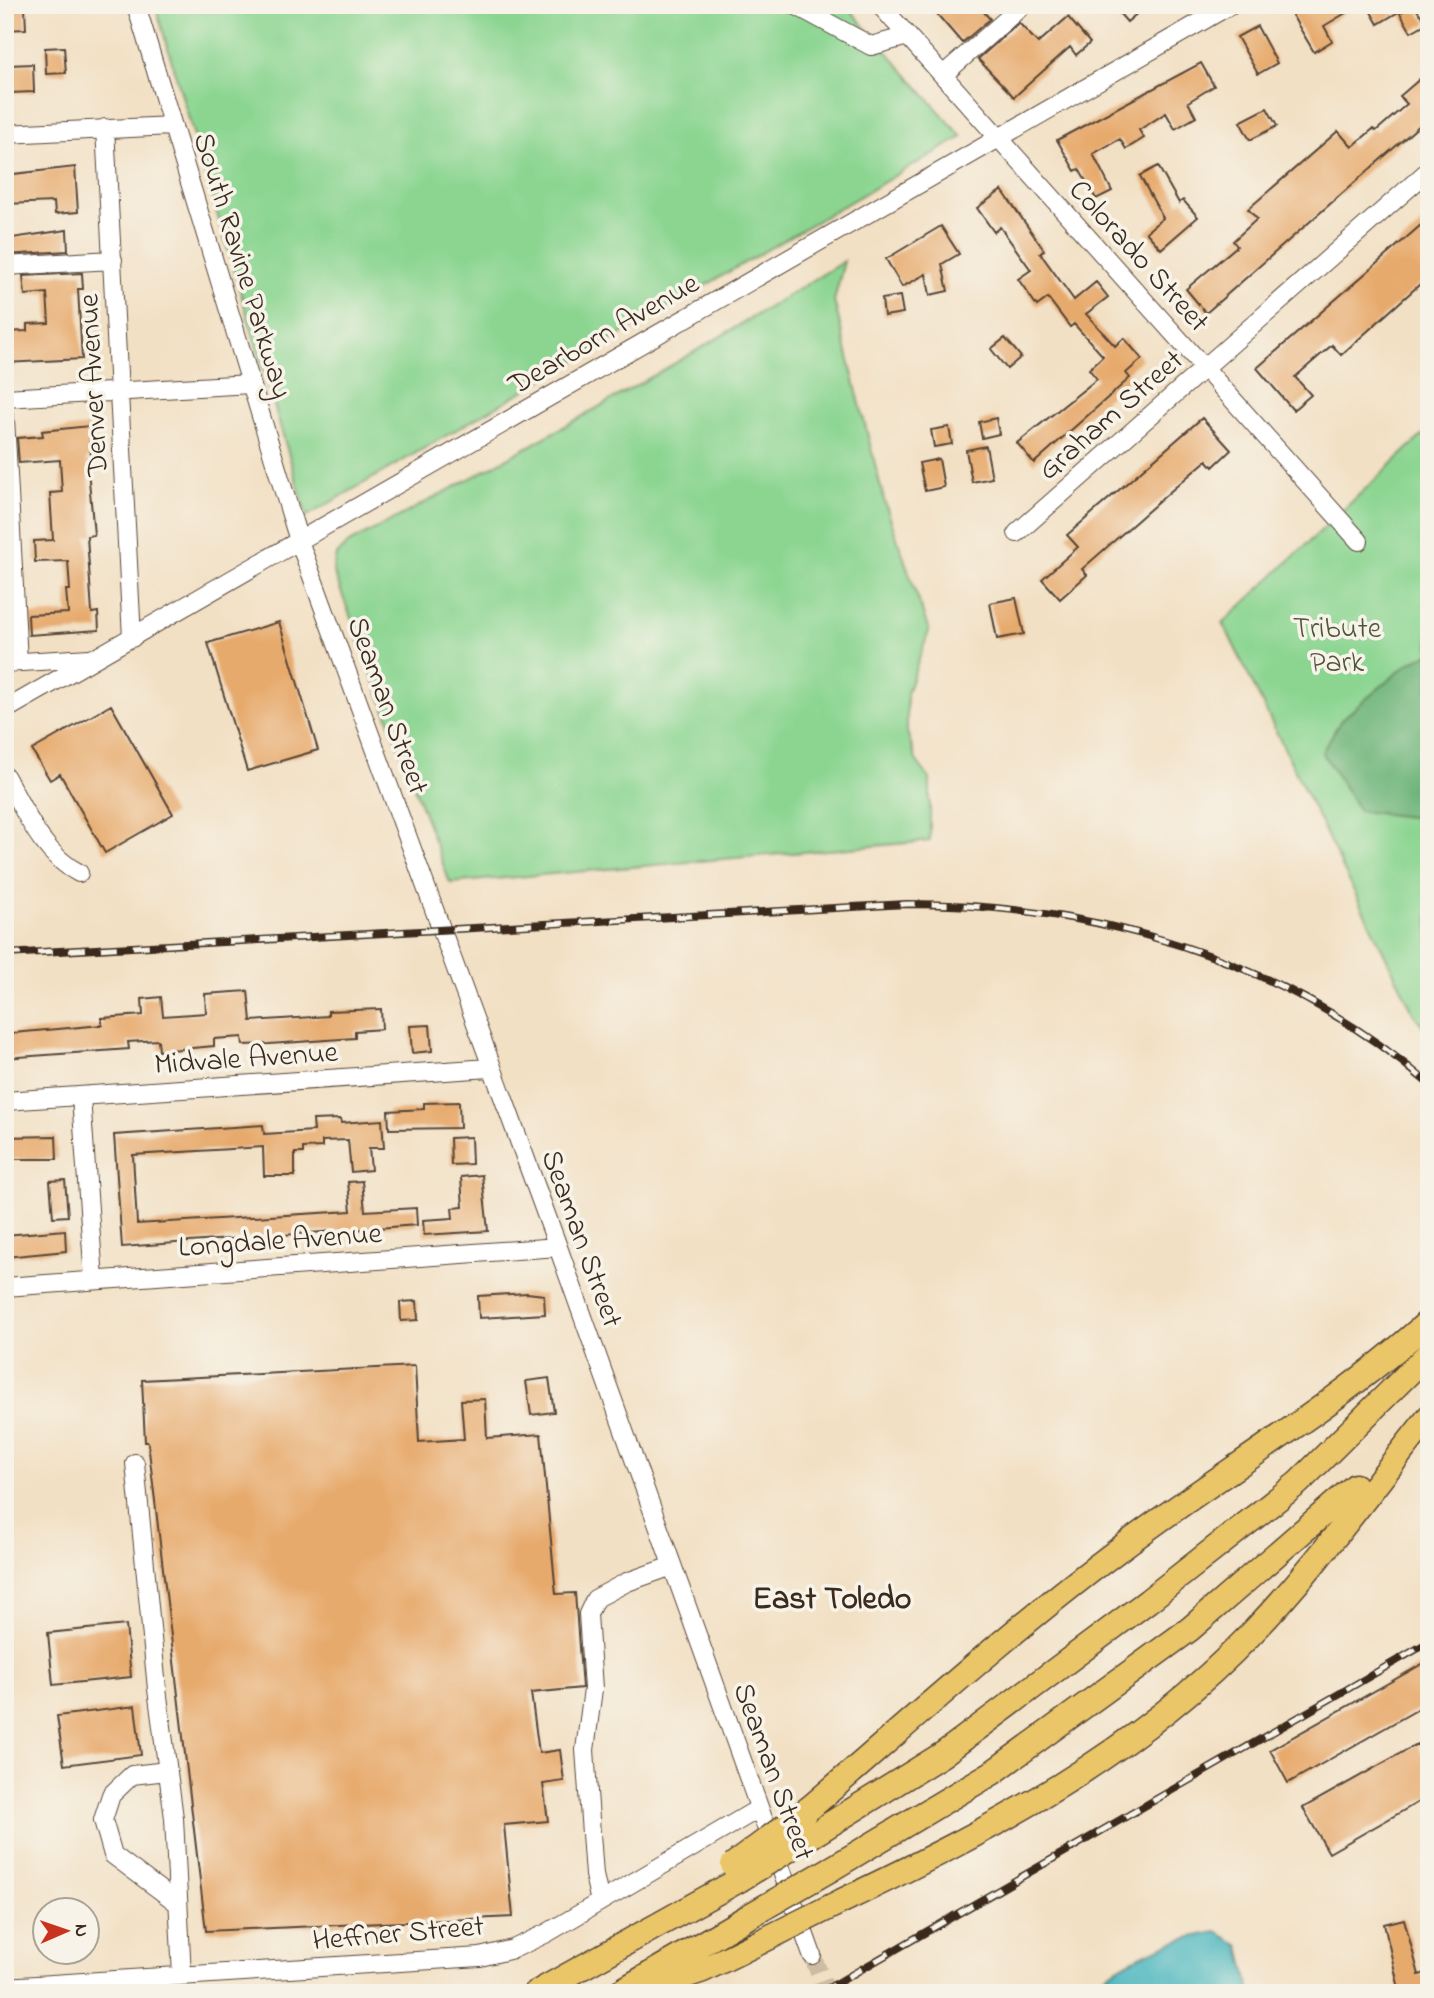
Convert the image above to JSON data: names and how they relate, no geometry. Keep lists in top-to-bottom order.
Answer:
{
  "streets": {
    "street": [
      "Colorado Street",
      "South Ravine Parkway",
      "Dearborn Avenue",
      "Denver Avenue",
      "Graham Street",
      "Seaman Street",
      "Midvale Avenue",
      "Longdale Avenue",
      "Heffner Street"
    ]
  },
  "crossings": [
    ["Colorado Street", "Dearborn Avenue"],
    ["Colorado Street", "Graham Street"],
    ["South Ravine Parkway", "Dearborn Avenue"],
    ["South Ravine Parkway", "Seaman Street"],
    ["Dearborn Avenue", "Denver Avenue"],
    ["Dearborn Avenue", "Seaman Street"],
    ["Seaman Street", "Midvale Avenue"],
    ["Seaman Street", "Longdale Avenue"],
    ["Seaman Street", "Heffner Street"]
  ],
  "districts": ["East Toledo"],
  "parks": ["Tribute Park"],
  "north": "right"
}
